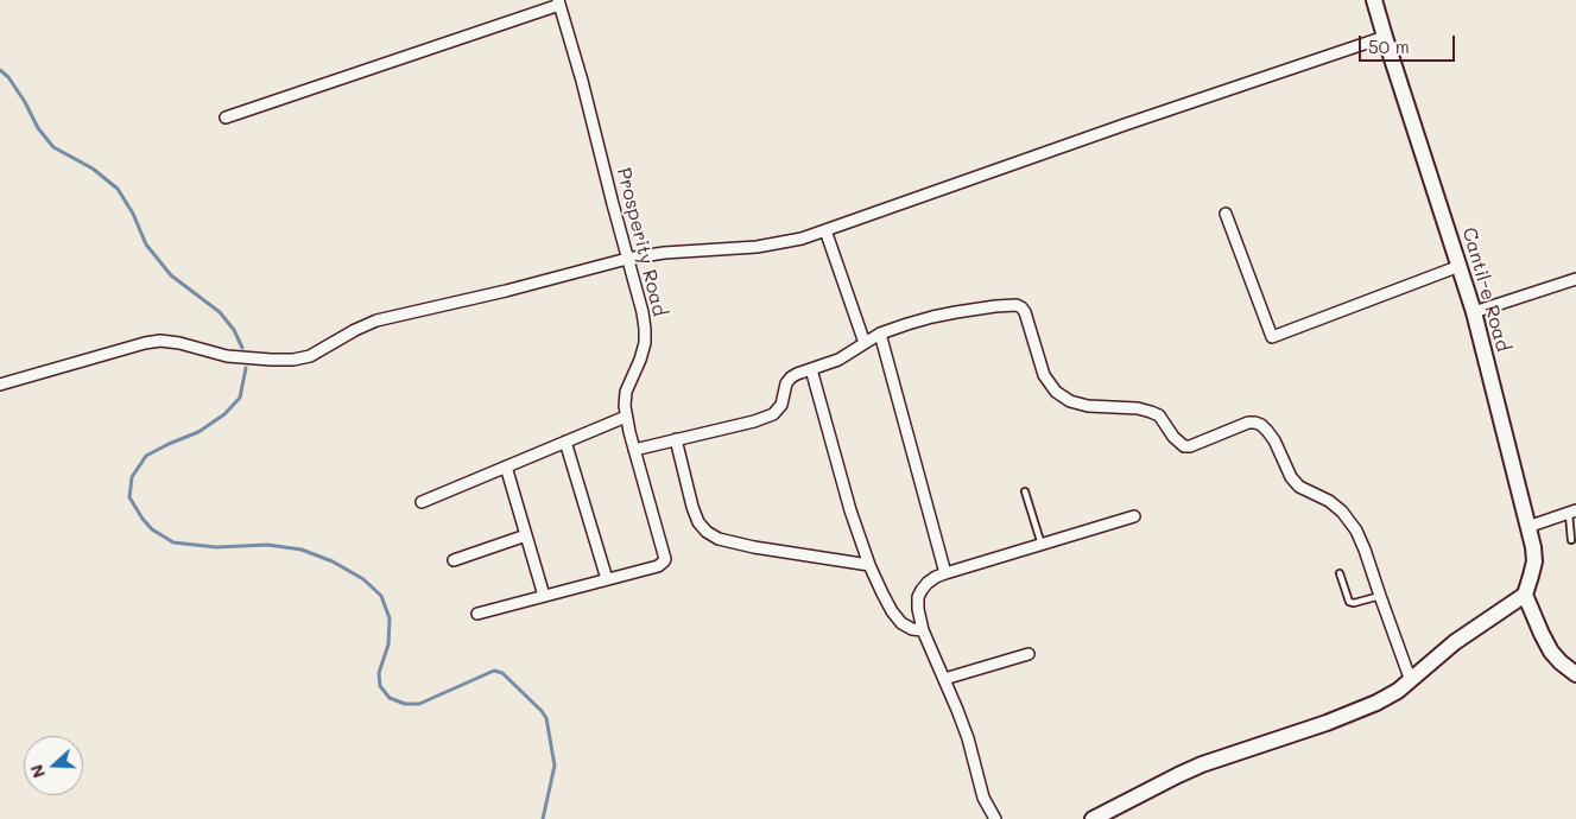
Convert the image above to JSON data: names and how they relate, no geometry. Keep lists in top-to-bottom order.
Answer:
{
  "streets": {
    "street": ["Prosperity Road", "Cantil-e Road"]
  },
  "scale_bar": "50 m",
  "north": "left"
}
